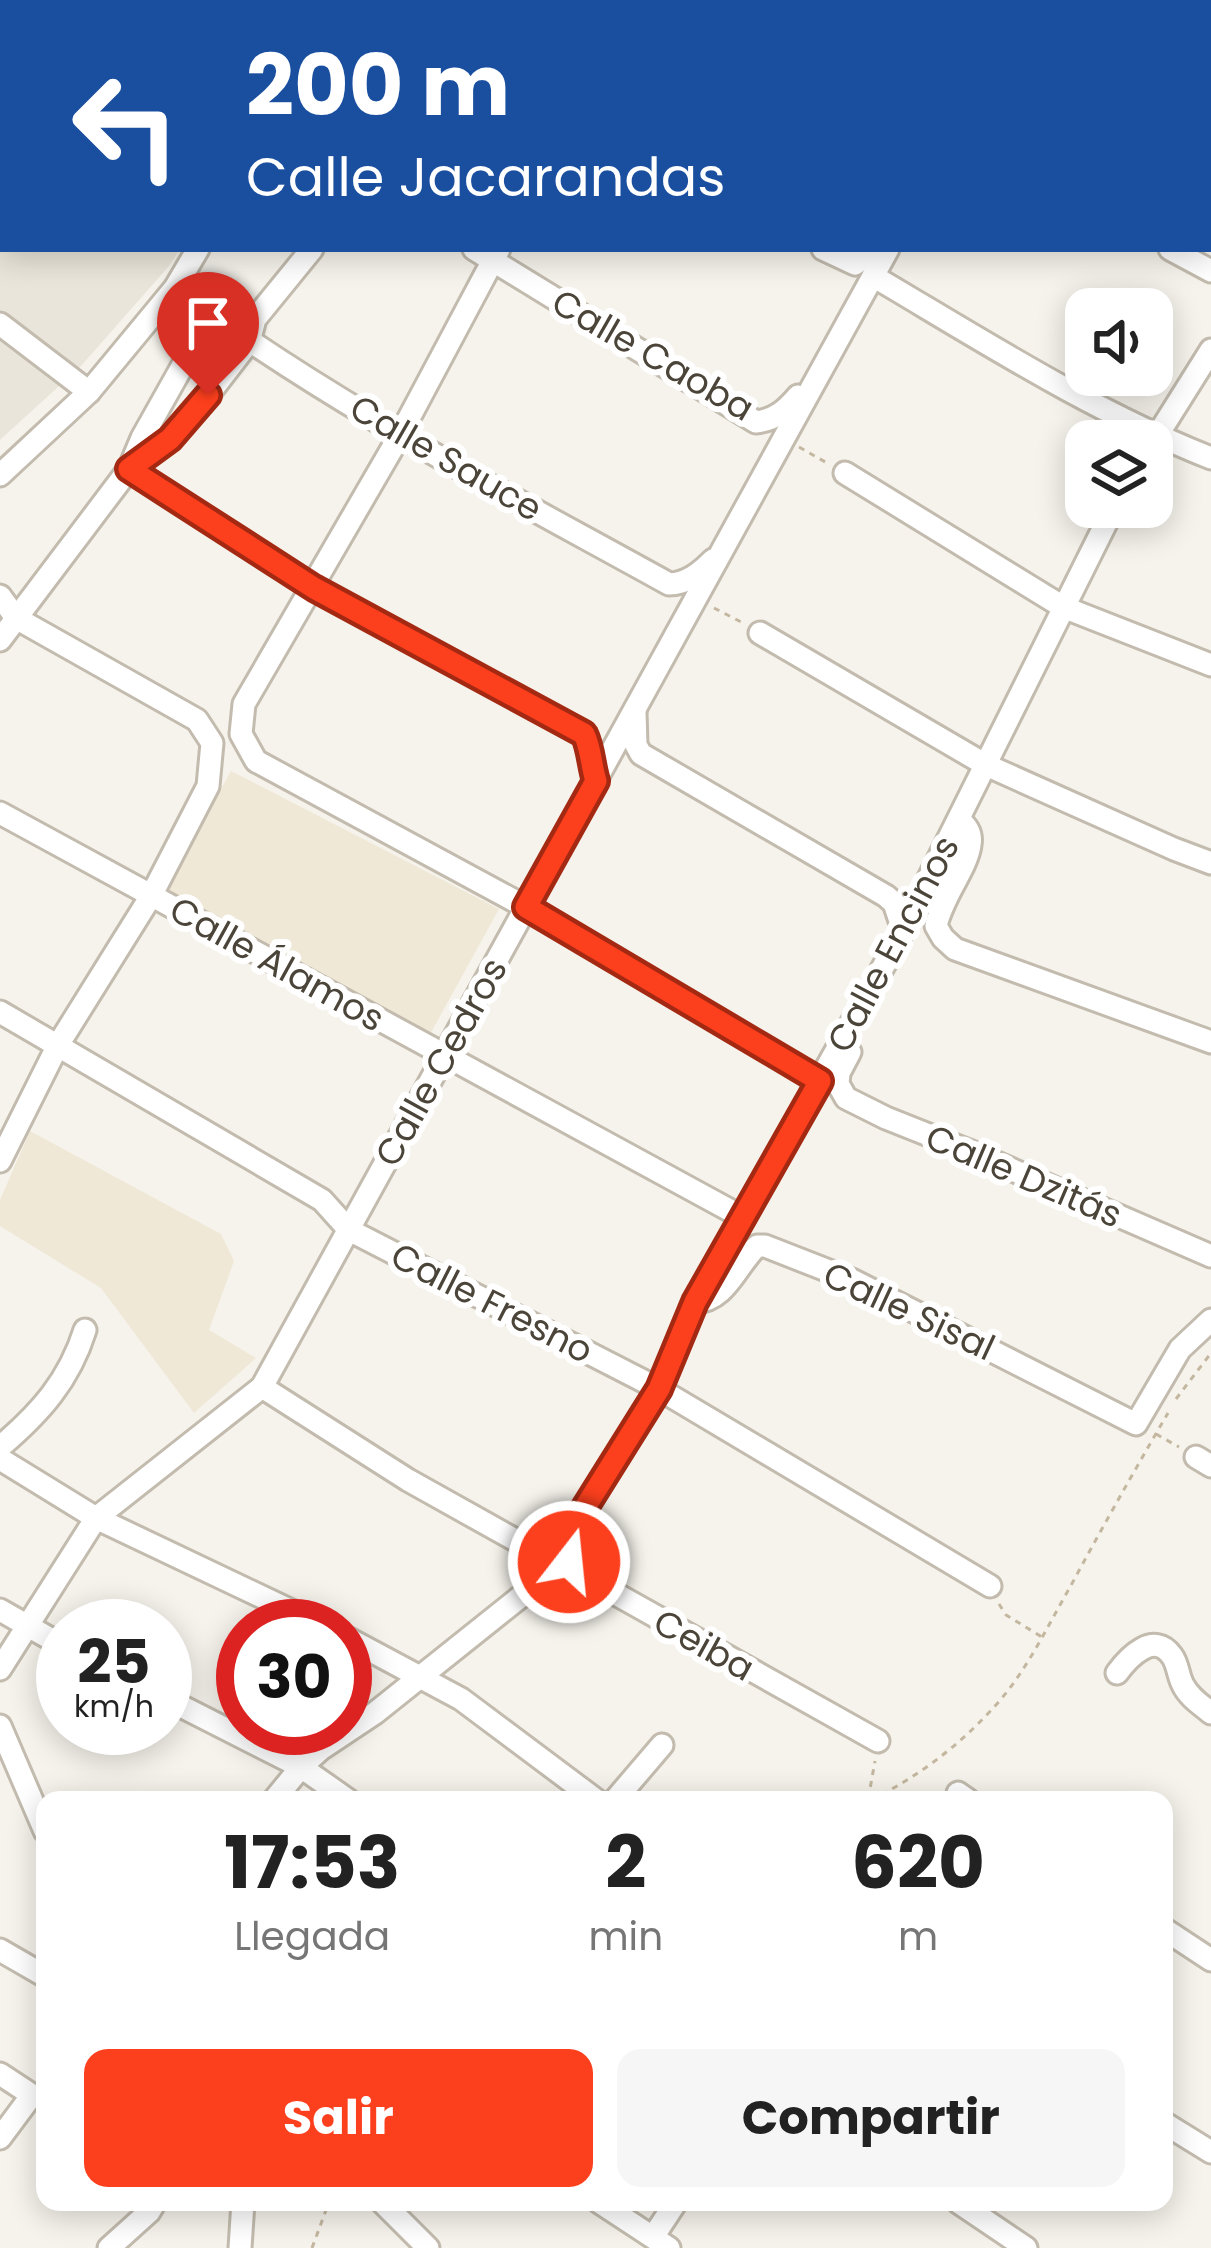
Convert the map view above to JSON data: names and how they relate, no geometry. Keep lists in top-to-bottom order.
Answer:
{
  "streets": {
    "street": [
      "Calle Caoba",
      "Calle Sauce",
      "Calle Encinos",
      "Calle Álamos",
      "Calle Cedros",
      "Calle Dzitás",
      "Calle Fresno",
      "Calle Sisal",
      "Ceiba"
    ]
  },
  "crossings": [
    ["Calle Caoba", "Calle Cedros"],
    ["Calle Sauce", "Calle Cedros"],
    ["Calle Encinos", "Calle Álamos"],
    ["Calle Encinos", "Calle Fresno"],
    ["Calle Encinos", "Calle Sisal"],
    ["Calle Encinos", "Ceiba"],
    ["Calle Álamos", "Calle Cedros"],
    ["Calle Cedros", "Calle Fresno"]
  ],
  "page": {
    "turn": ["200 m", "Calle Jacarandas"],
    "speed": "25 km/h",
    "limit": "30",
    "eta": [
      "17:53",
      "Llegada",
      "2",
      "min",
      "620",
      "m"
    ],
    "buttons": ["Salir", "Compartir"]
  }
}
